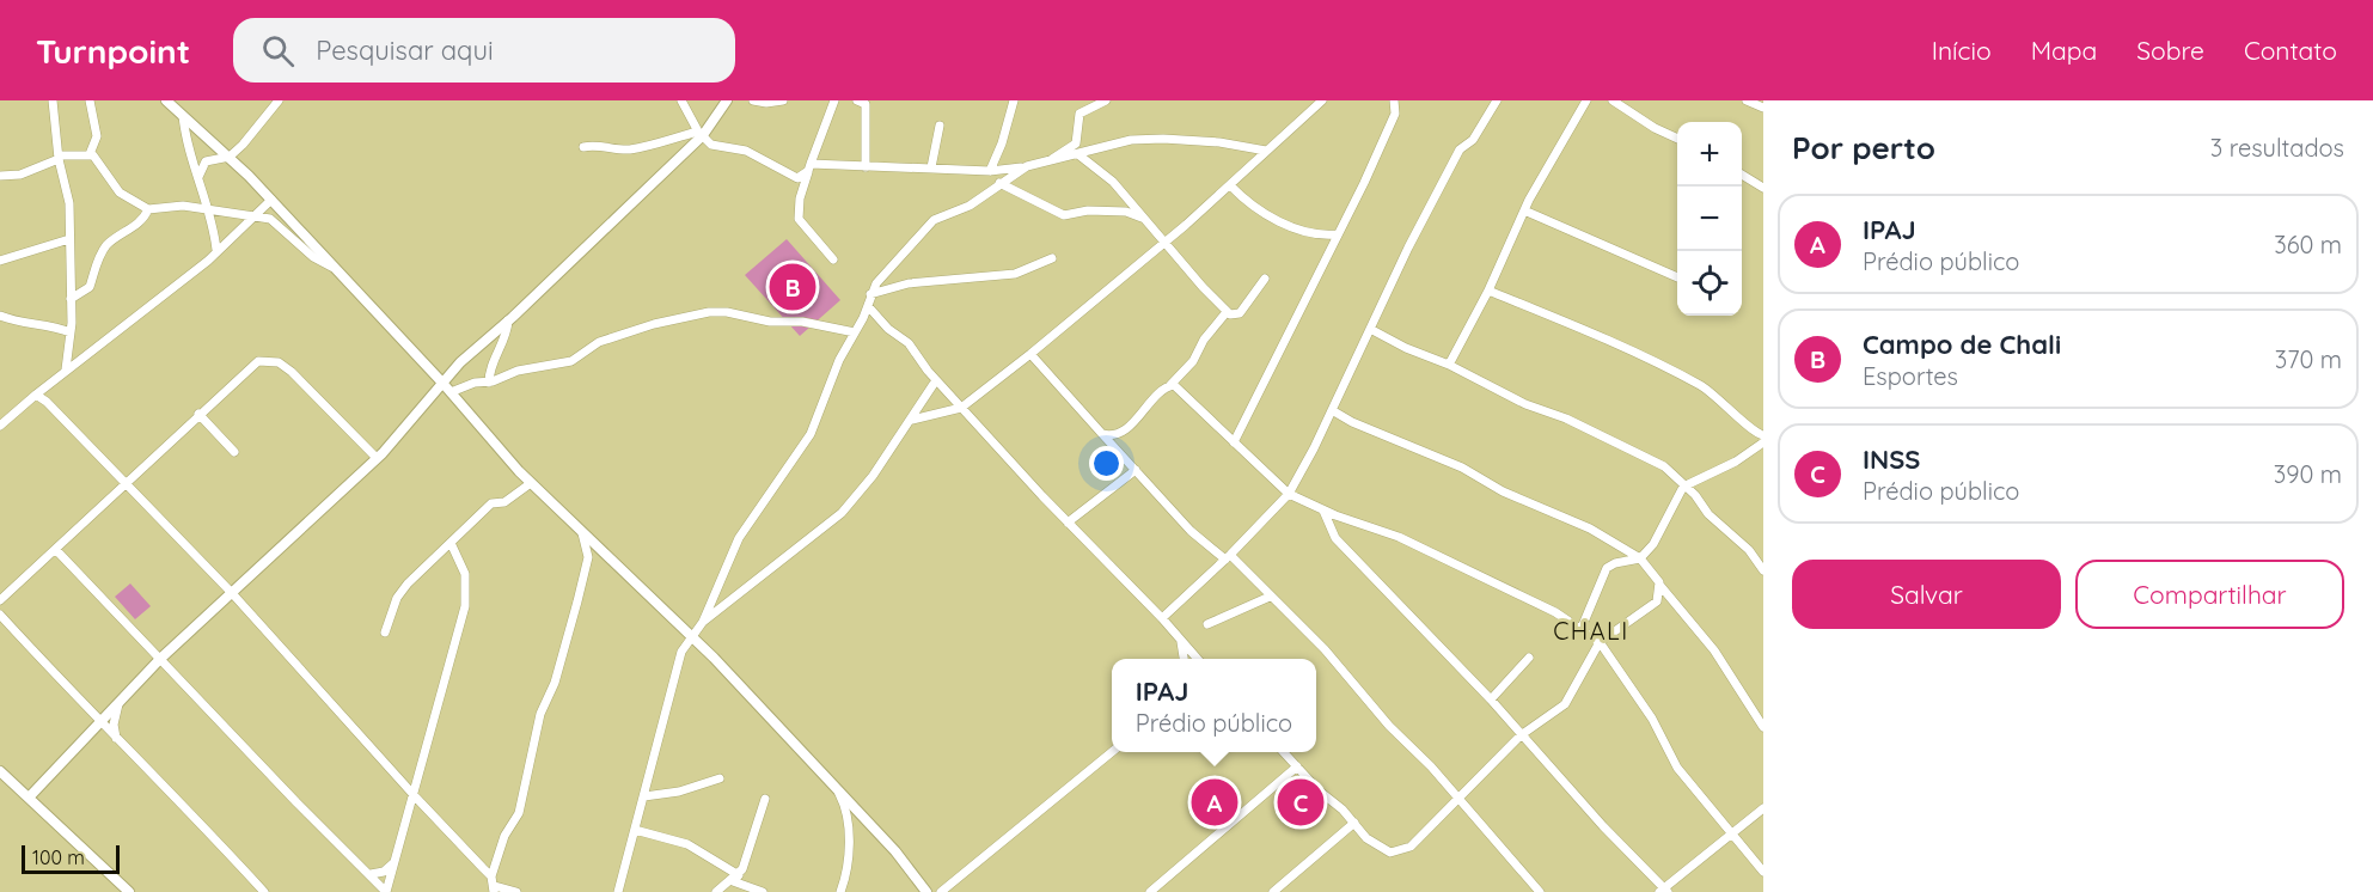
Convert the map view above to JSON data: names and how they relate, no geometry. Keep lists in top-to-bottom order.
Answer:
{
  "districts": ["CHALI"],
  "scale_bar": "100 m",
  "page": {
    "header": "Turnpoint",
    "search": "Pesquisar aqui",
    "nav": [
      "Início",
      "Mapa",
      "Sobre",
      "Contato"
    ],
    "heading": ["Por perto", "3 resultados"],
    "map_buttons": ["+", "−"],
    "list": [
      {
        "mark": "A",
        "name": "IPAJ",
        "note": "Prédio público",
        "value": "360 m"
      },
      {
        "mark": "B",
        "name": "Campo de Chali",
        "note": "Esportes",
        "value": "370 m"
      },
      {
        "mark": "C",
        "name": "INSS",
        "note": "Prédio público",
        "value": "390 m"
      }
    ],
    "pins": ["B", "A", "C"],
    "buttons": ["Salvar", "Compartilhar"],
    "popup": ["IPAJ", "Prédio público"],
    "scale": "100 m"
  }
}
